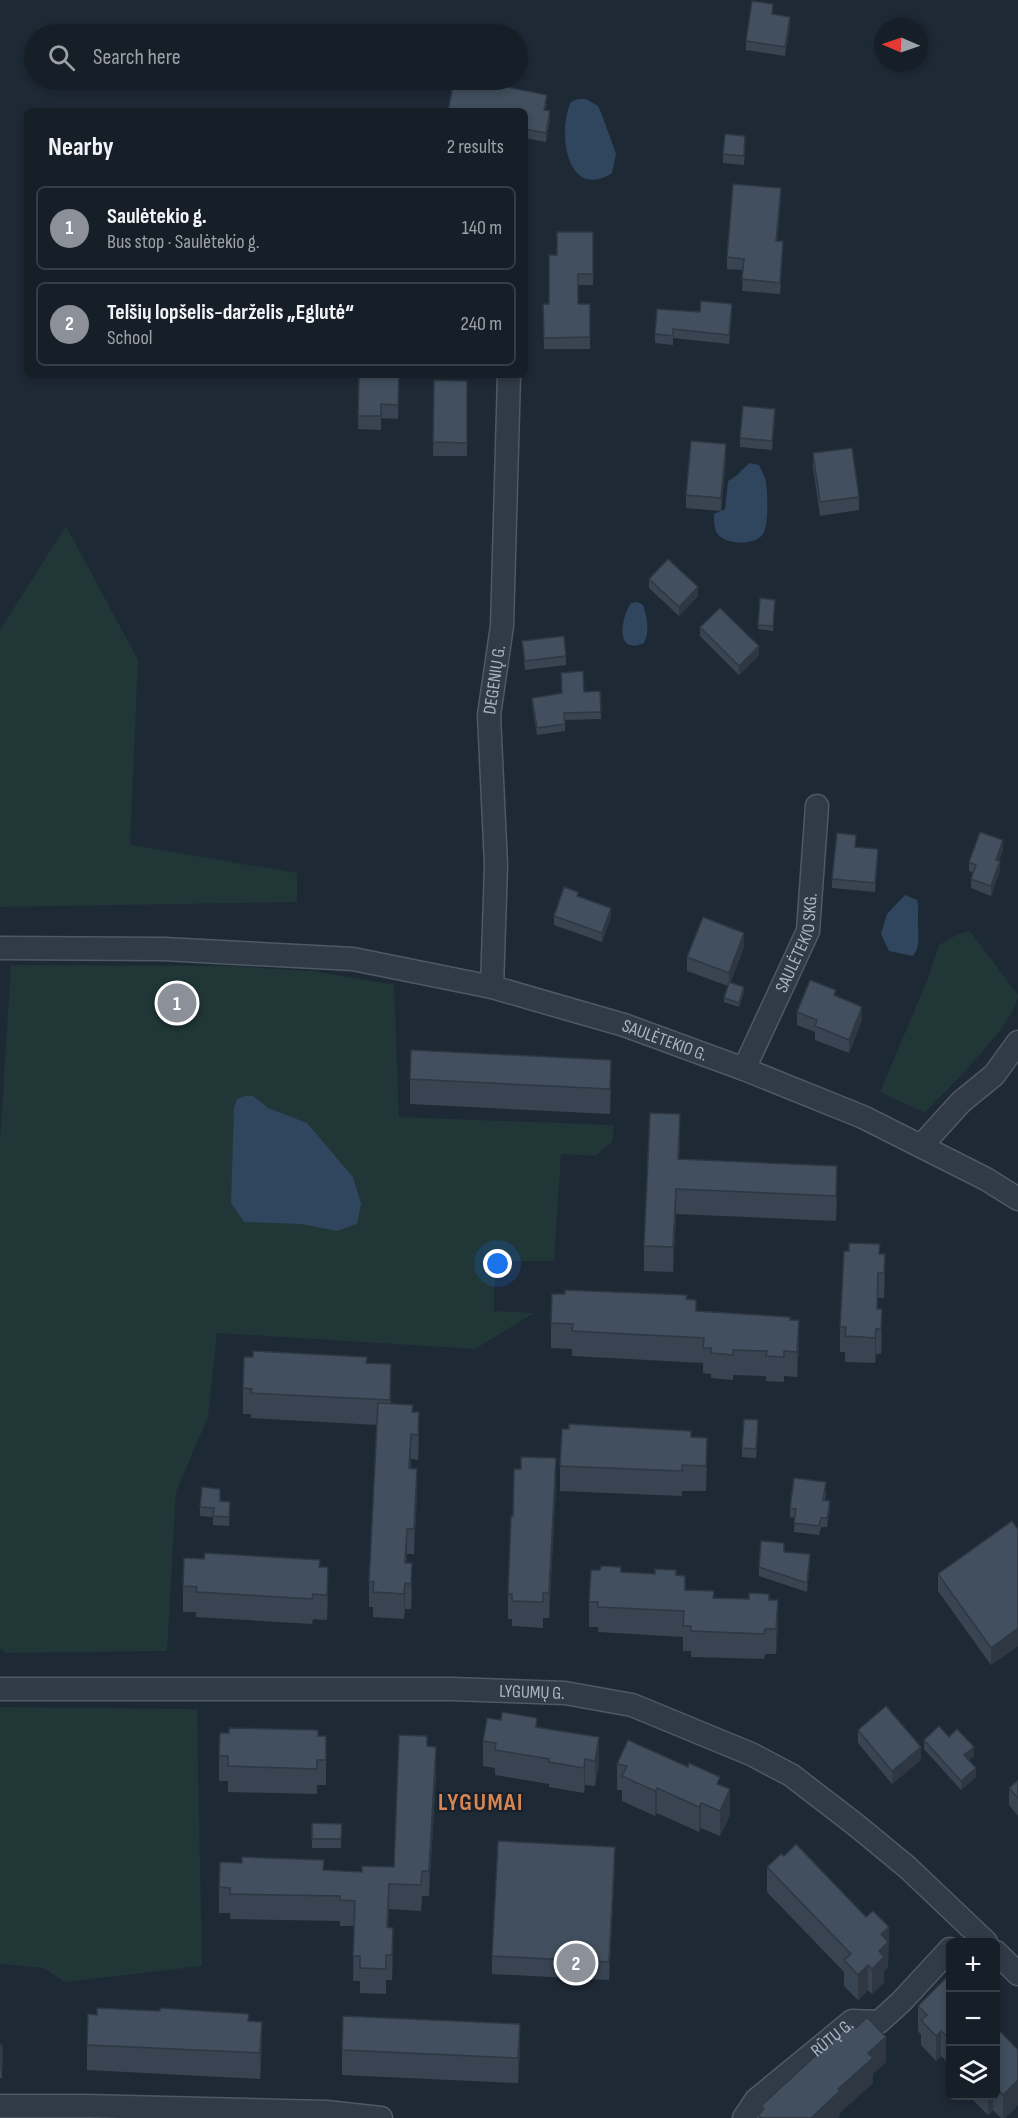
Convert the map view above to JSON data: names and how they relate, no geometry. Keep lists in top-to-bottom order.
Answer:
{
  "streets": {
    "street": [
      "DEGENIŲ G.",
      "SAULĖTEKIO SKG.",
      "SAULĖTEKIO G.",
      "LYGUMŲ G.",
      "RŪTŲ G."
    ]
  },
  "crossings": [
    ["DEGENIŲ G.", "SAULĖTEKIO G."],
    ["SAULĖTEKIO SKG.", "SAULĖTEKIO G."]
  ],
  "districts": ["LYGUMAI"],
  "north": "left",
  "page": {
    "search": "Search here",
    "heading": ["Nearby", "2 results"],
    "list": [
      {
        "mark": "1",
        "name": "Saulėtekio g.",
        "note": "Bus stop · Saulėtekio g.",
        "value": "140 m"
      },
      {
        "mark": "2",
        "name": "Telšių lopšelis-darželis „Eglutė“",
        "note": "School",
        "value": "240 m"
      }
    ],
    "pins": ["1", "2"],
    "map_buttons": ["+", "−"]
  }
}
